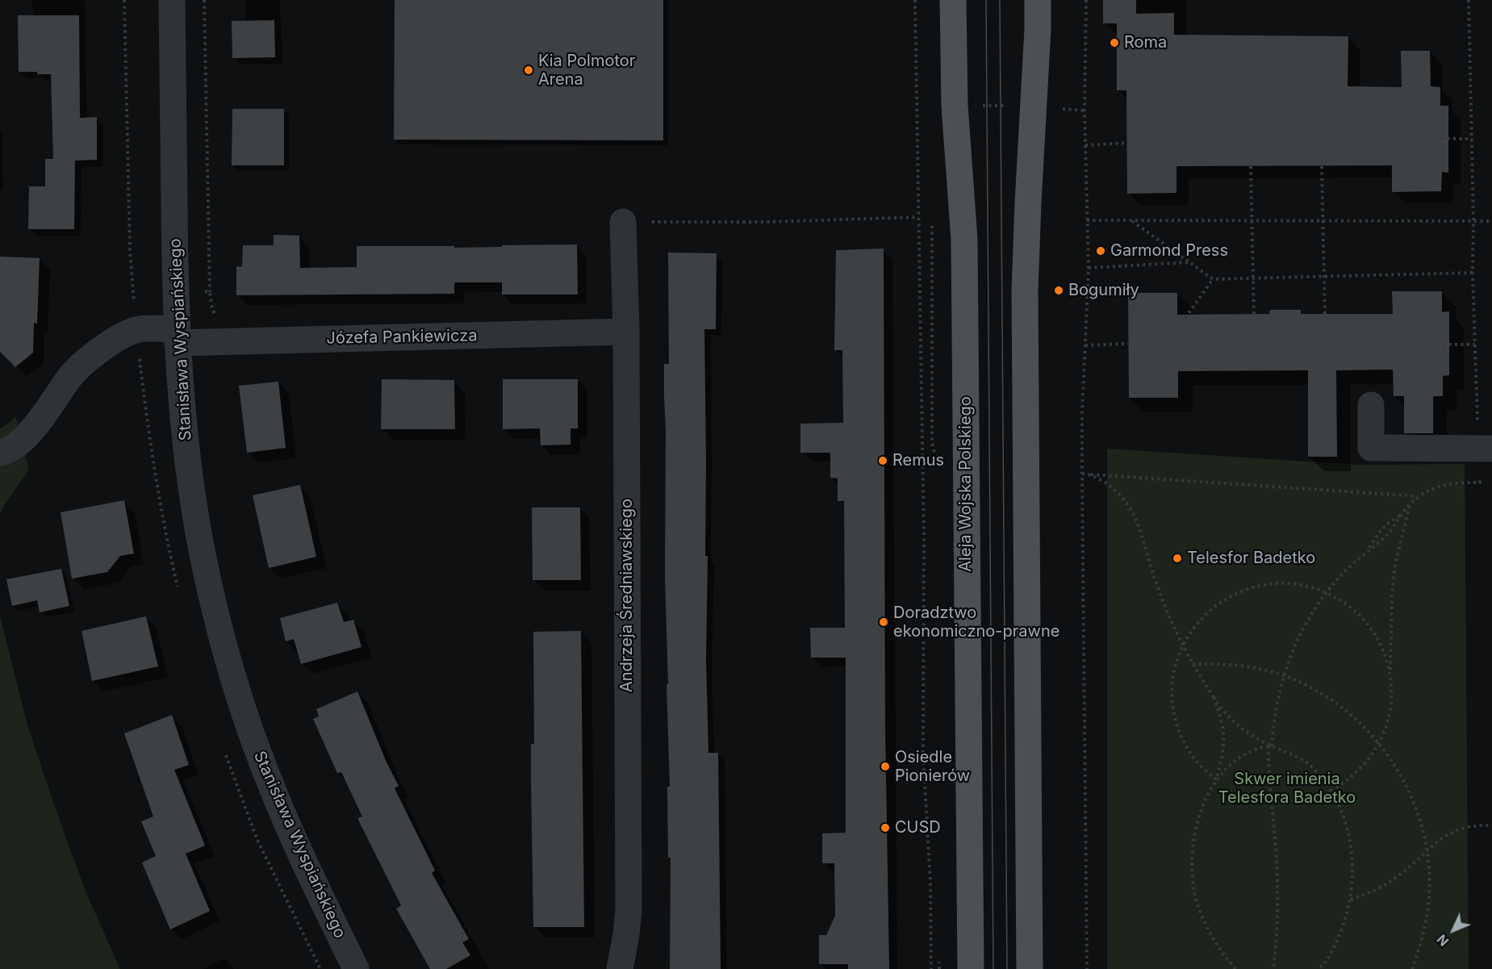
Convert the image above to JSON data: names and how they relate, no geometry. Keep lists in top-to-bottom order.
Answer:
{
  "streets": {
    "main road": ["Aleja Wojska Polskiego"],
    "street": ["Józefa Pankiewicza", "Stanisława Wyspiańskiego", "Andrzeja Średniawskiego"]
  },
  "crossings": [
    ["Józefa Pankiewicza", "Stanisława Wyspiańskiego"],
    ["Józefa Pankiewicza", "Andrzeja Średniawskiego"]
  ],
  "parks": ["Skwer imienia Telesfora Badetko"],
  "places": [
    "Roma",
    "Kia Polmotor Arena",
    "Garmond Press",
    "Bogumiły",
    "Remus",
    "Telesfor Badetko",
    "Doradztwo ekonomiczno-prawne",
    "Osiedle Pionierów",
    "CUSD"
  ],
  "north": "bottom left"
}
